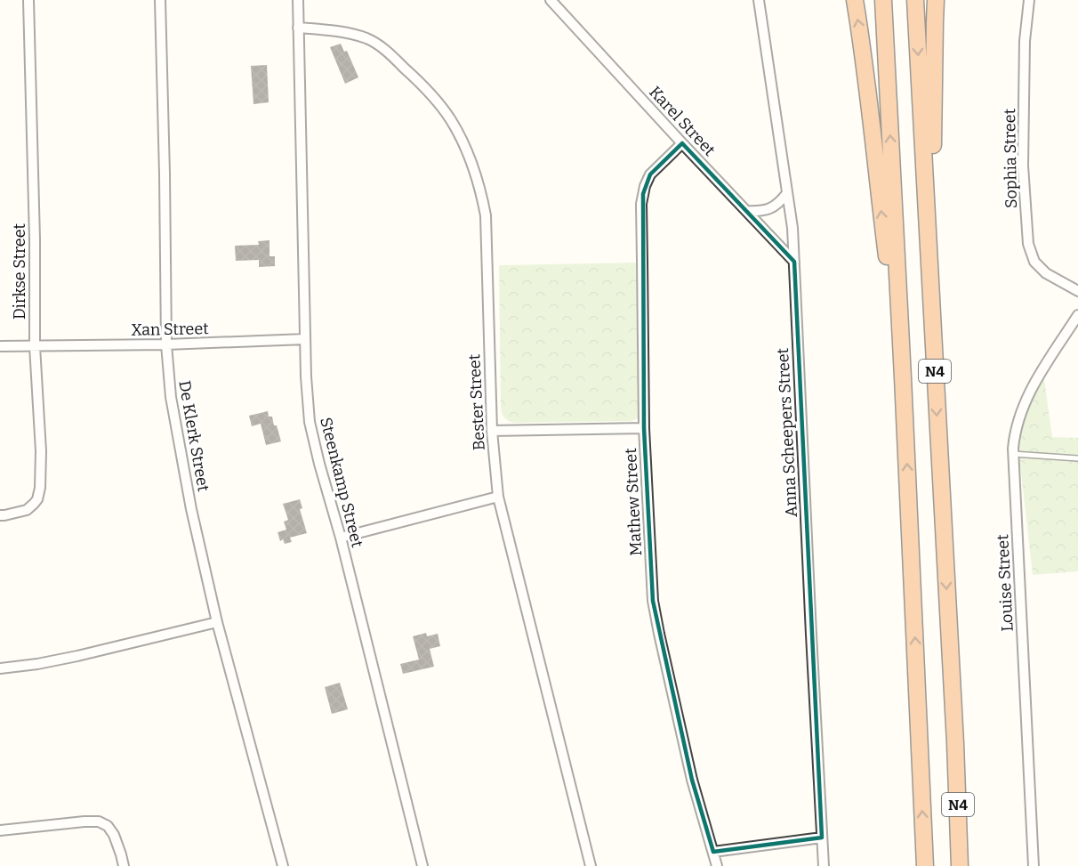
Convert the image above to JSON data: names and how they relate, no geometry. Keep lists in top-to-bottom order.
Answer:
{
  "streets": {
    "highway": ["N4"],
    "street": [
      "Karel Street",
      "Sophia Street",
      "Dirkse Street",
      "Xan Street",
      "Bester Street",
      "Anna Scheepers Street",
      "De Klerk Street",
      "Steenkamp Street",
      "Mathew Street",
      "Louise Street"
    ]
  },
  "crossings": [
    ["Karel Street", "Anna Scheepers Street"],
    ["Karel Street", "Mathew Street"],
    ["Dirkse Street", "Xan Street"],
    ["Xan Street", "De Klerk Street"],
    ["Xan Street", "Steenkamp Street"],
    ["Bester Street", "Steenkamp Street"]
  ]
}
